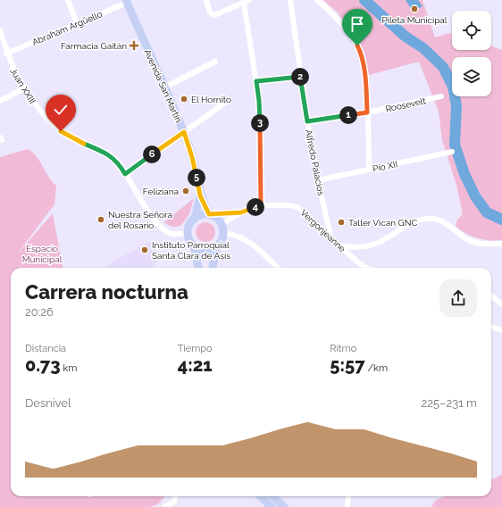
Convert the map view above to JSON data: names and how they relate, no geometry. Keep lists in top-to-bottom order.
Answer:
{
  "streets": {
    "main road": ["Avenida San Martín"],
    "street": [
      "Abraham Argüello",
      "Juan XXIII",
      "Roosevelt",
      "Alfredo Palacios",
      "Pío XII",
      "Vergonjeanne"
    ]
  },
  "crossings": [
    ["Abraham Argüello", "Juan XXIII"],
    ["Abraham Argüello", "Avenida San Martín"],
    ["Juan XXIII", "Avenida San Martín"],
    ["Juan XXIII", "Vergonjeanne"],
    ["Avenida San Martín", "Vergonjeanne"],
    ["Roosevelt", "Alfredo Palacios"],
    ["Alfredo Palacios", "Pío XII"],
    ["Alfredo Palacios", "Vergonjeanne"]
  ],
  "parks": ["Espacio Municipal"],
  "places": {
    "other": [
      "Pileta Municipal",
      "El Hornito",
      "Feliziana",
      "Nuestra Señora del Rosario",
      "Taller Vican GNC",
      "Instituto Parroquial Santa Clara de Asís"
    ],
    "health": ["Farmacia Gaitán"]
  },
  "page": {
    "pins": [
      "2",
      "1",
      "3",
      "6",
      "5",
      "4"
    ],
    "heading": ["Carrera nocturna", "20:26"],
    "stats": [
      ["Distancia", "0.73 km"],
      ["Tiempo", "4:21"],
      ["Ritmo", "5:57 /km"]
    ],
    "chart": ["Desnivel", "225–231 m"]
  }
}
